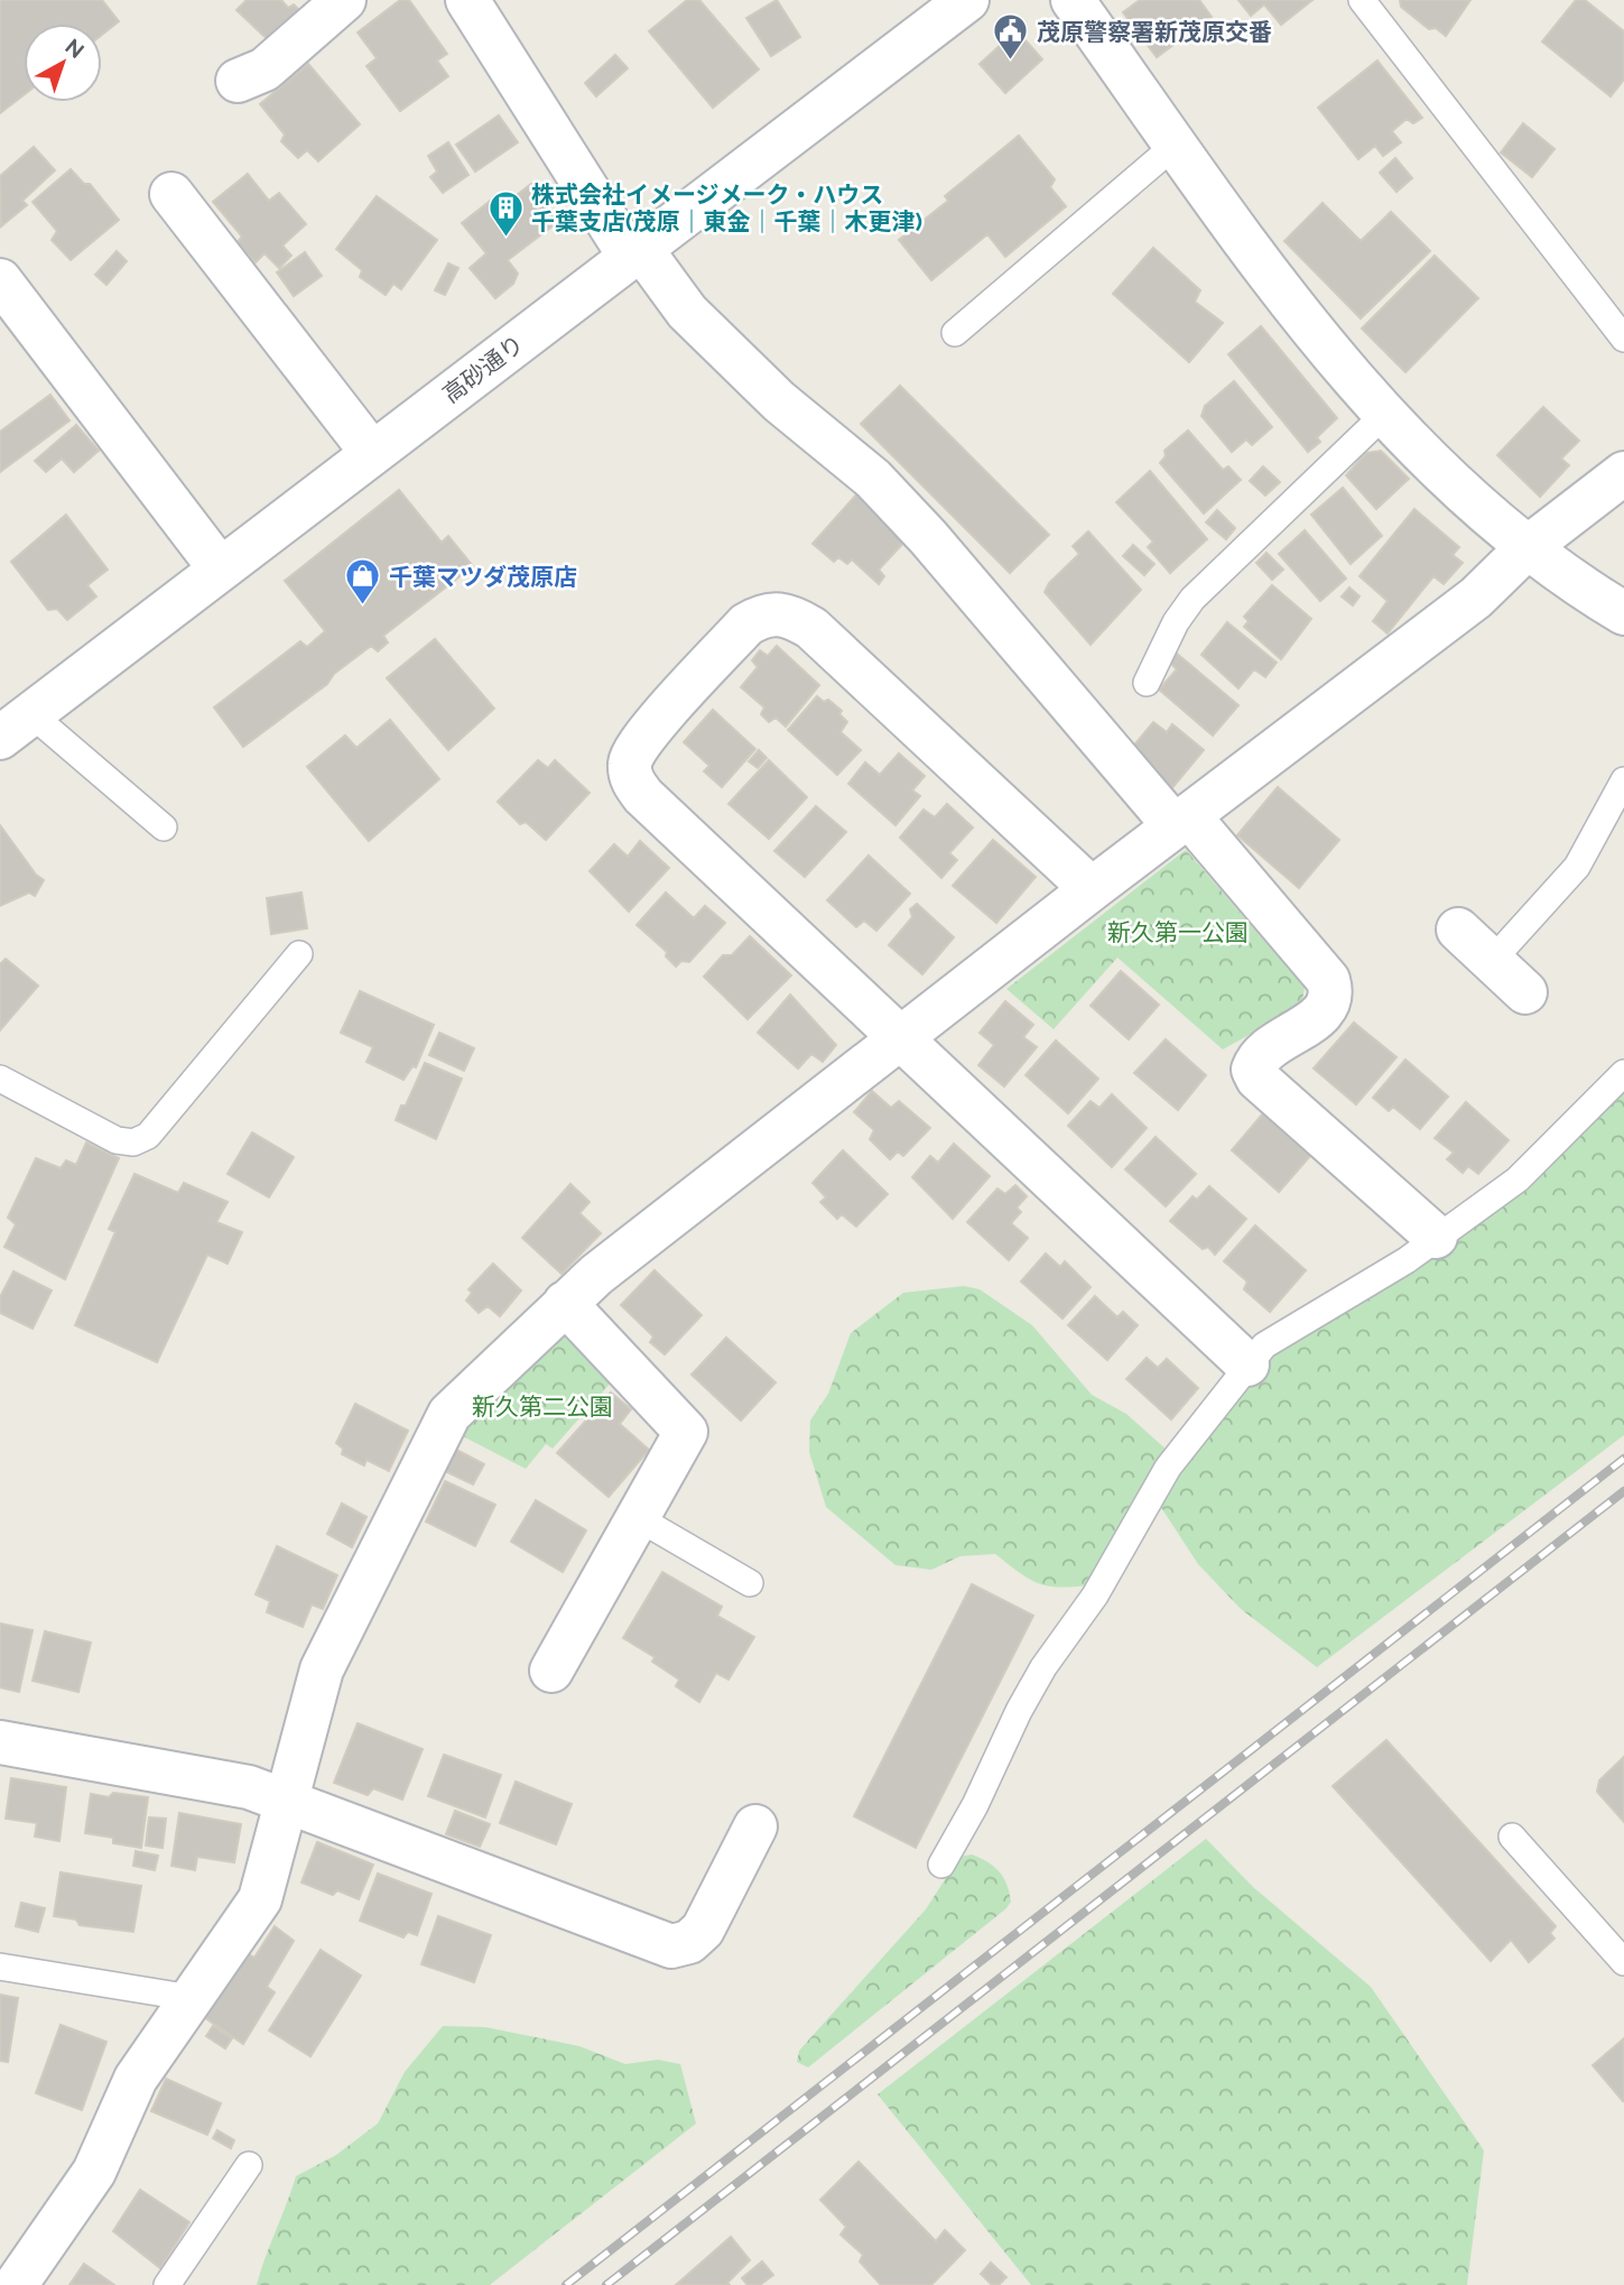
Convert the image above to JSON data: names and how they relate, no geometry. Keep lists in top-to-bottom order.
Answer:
{
  "streets": {
    "street": ["高砂通り"]
  },
  "parks": ["新久第一公園", "新久第二公園"],
  "places": {
    "public building": ["茂原警察署新茂原交番"],
    "building": ["株式会社イメージメーク・ハウス 千葉支店(茂原｜東金｜千葉｜木更津)"],
    "shop": ["千葉マツダ茂原店"]
  },
  "north": "top right"
}
